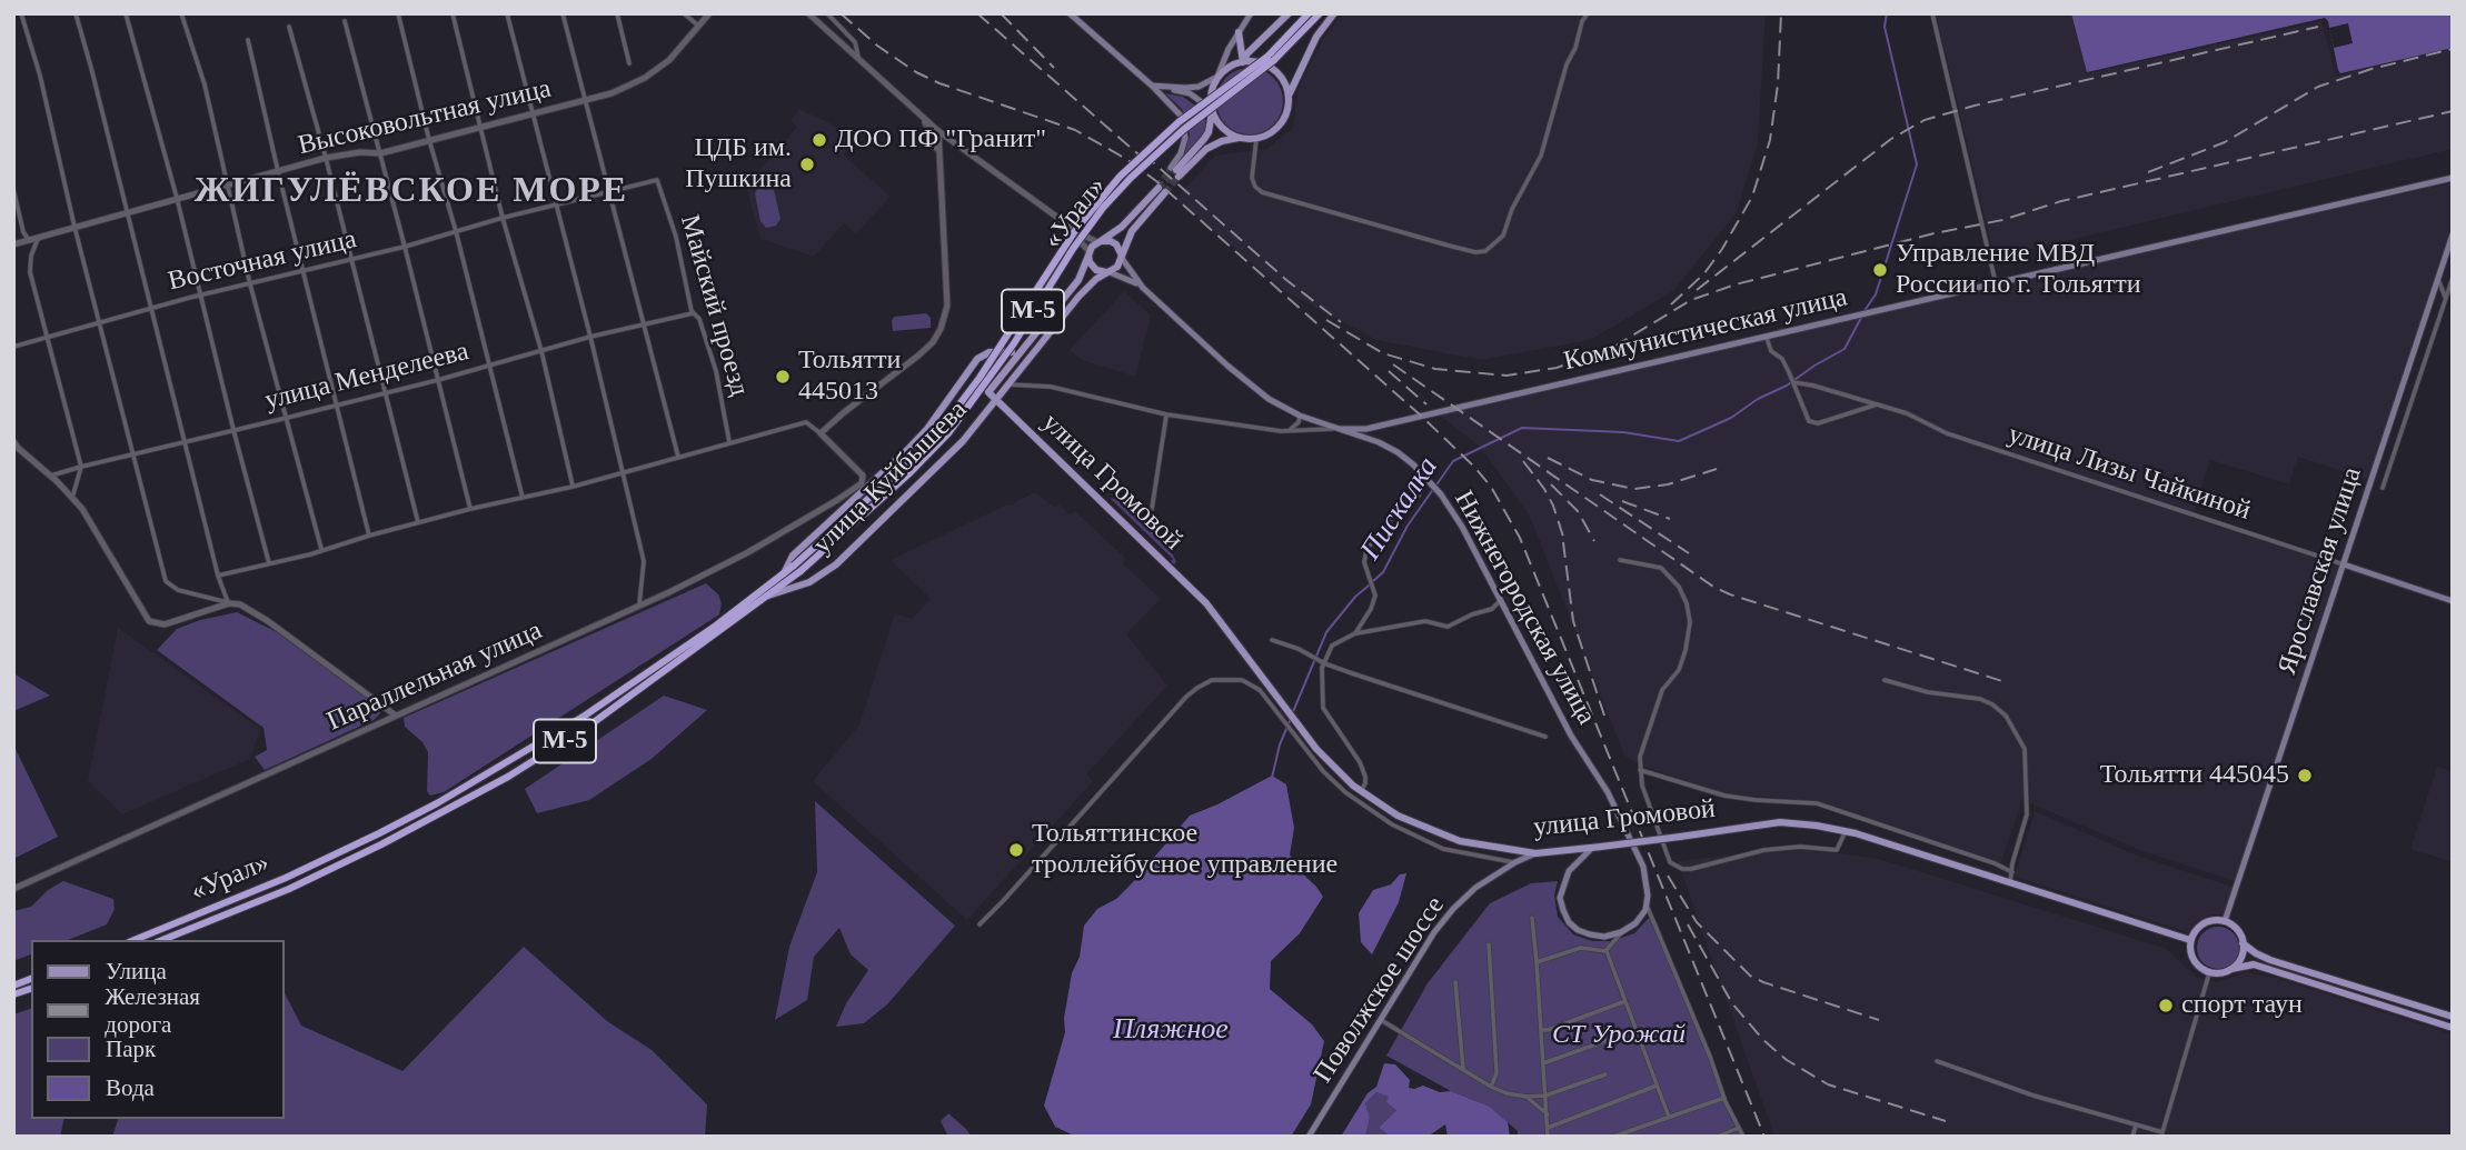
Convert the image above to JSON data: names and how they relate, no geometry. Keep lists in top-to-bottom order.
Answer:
{
  "streets": {
    "highway": ["«Урал»", "М-5", "улица Куйбышева"],
    "main road": [
      "Коммунистическая улица",
      "улица Лизы Чайкиной",
      "улица Громовой",
      "Ярославская улица",
      "Нижнегородская улица",
      "Поволжское шоссе"
    ],
    "street": [
      "Высоковольтная улица",
      "Восточная улица",
      "Майский проезд",
      "улица Менделеева",
      "Параллельная улица"
    ]
  },
  "crossings": [
    ["«Урал»", "М-5"],
    ["«Урал»", "улица Куйбышева"],
    ["Восточная улица", "Майский проезд"],
    ["Майский проезд", "улица Менделеева"],
    ["М-5", "улица Куйбышева"],
    ["Коммунистическая улица", "улица Куйбышева"],
    ["Коммунистическая улица", "Нижнегородская улица"],
    ["улица Лизы Чайкиной", "Ярославская улица"],
    ["улица Куйбышева", "улица Громовой"],
    ["улица Куйбышева", "Нижнегородская улица"],
    ["улица Громовой", "Ярославская улица"],
    ["улица Громовой", "Поволжское шоссе"]
  ],
  "districts": ["ЖИГУЛЁВСКОЕ МОРЕ"],
  "water": ["Пискалка", "Пляжное"],
  "parks": ["СТ Урожай"],
  "places": [
    "ДОО ПФ \"Гранит\"",
    "ЦДБ им. Пушкина",
    "Управление МВД России по г. Тольятти",
    "Тольятти 445013",
    "Тольятти 445045",
    "Тольяттинское троллейбусное управление",
    "спорт таун"
  ],
  "legend": [
    "Улица",
    "Железная дорога",
    "Парк",
    "Вода"
  ]
}
